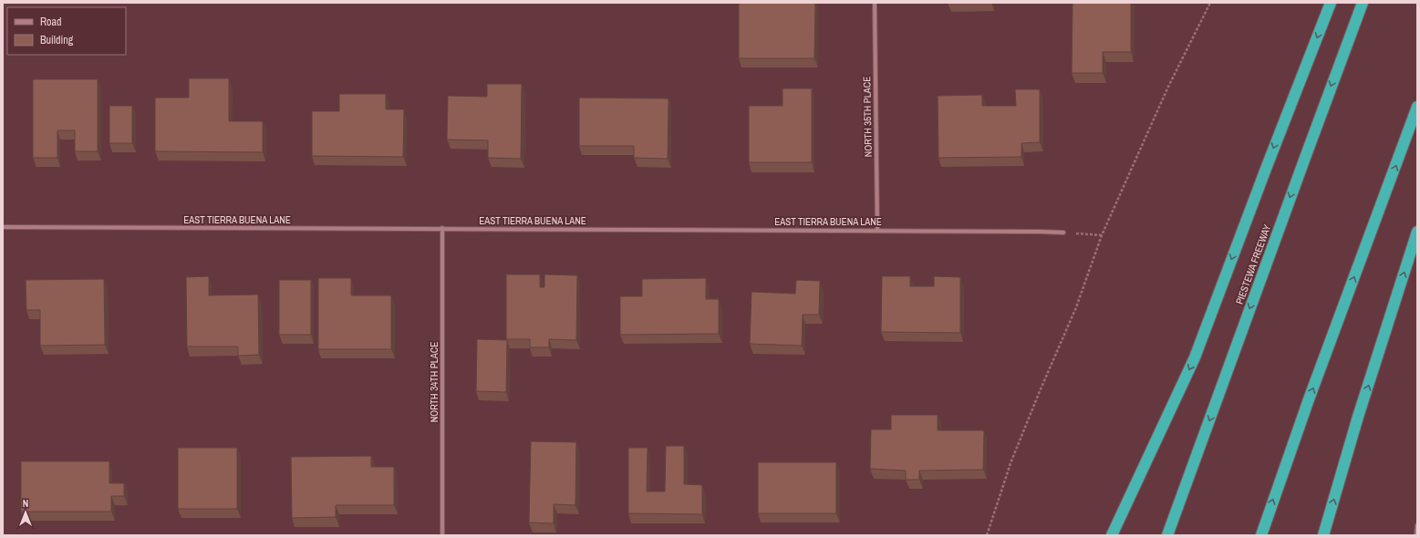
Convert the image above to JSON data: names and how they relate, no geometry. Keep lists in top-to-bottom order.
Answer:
{
  "streets": {
    "highway": ["PIESTEWA FREEWAY"],
    "street": ["NORTH 35TH PLACE", "EAST TIERRA BUENA LANE", "NORTH 34TH PLACE"]
  },
  "crossings": [
    ["NORTH 35TH PLACE", "EAST TIERRA BUENA LANE"],
    ["EAST TIERRA BUENA LANE", "NORTH 34TH PLACE"]
  ],
  "legend": ["Road", "Building"],
  "north": "top"
}
